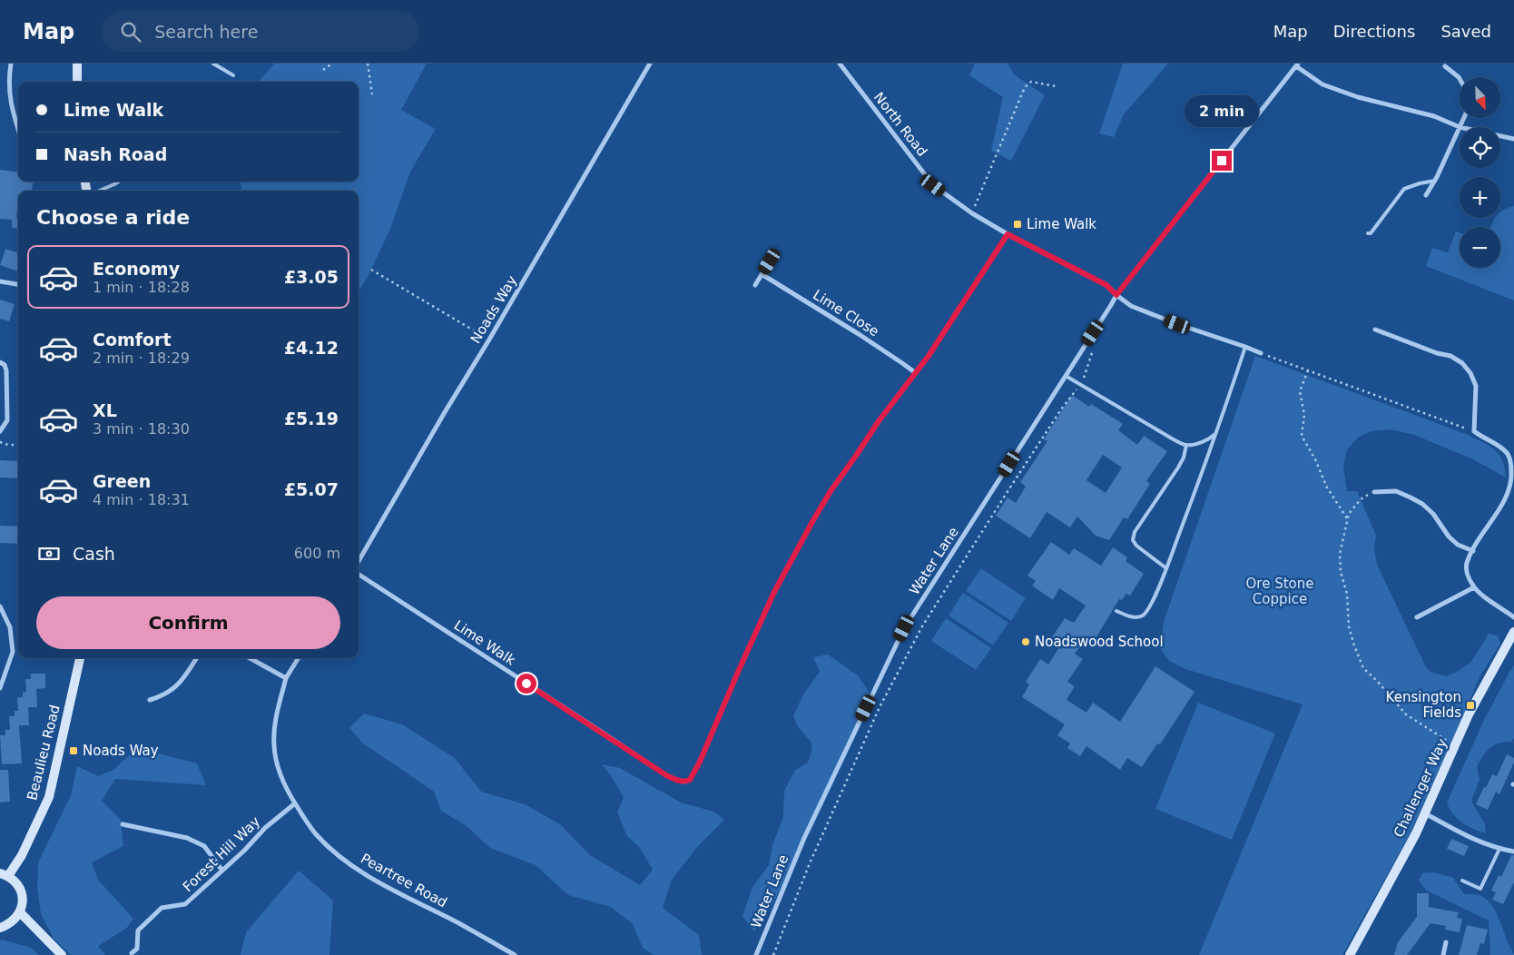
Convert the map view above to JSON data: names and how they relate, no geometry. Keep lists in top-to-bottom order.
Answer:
{
  "streets": {
    "street": [
      "North Road",
      "Noads Way",
      "Lime Close",
      "Water Lane",
      "Lime Walk",
      "Beaulieu Road",
      "Challenger Way",
      "Forest Hill Way",
      "Peartree Road"
    ]
  },
  "crossings": [
    ["North Road", "Water Lane"],
    ["North Road", "Lime Walk"],
    ["Lime Close", "Lime Walk"],
    ["Forest Hill Way", "Peartree Road"]
  ],
  "parks": ["Ore Stone Coppice"],
  "places": {
    "transit": ["Lime Walk", "Kensington Fields", "Noads Way"],
    "other": ["Noadswood School"]
  },
  "north": "bottom right",
  "page": {
    "header": "Map",
    "search": "Search here",
    "nav": ["Map", "Directions", "Saved"],
    "map_buttons": ["+", "−"],
    "banner": ["Lime Walk", "Nash Road"],
    "bubble": "2 min",
    "heading": "Choose a ride",
    "list": [
      {
        "name": "Economy",
        "note": "1 min · 18:28",
        "value": "£3.05"
      },
      {
        "name": "Comfort",
        "note": "2 min · 18:29",
        "value": "£4.12"
      },
      {
        "name": "XL",
        "note": "3 min · 18:30",
        "value": "£5.19"
      },
      {
        "name": "Green",
        "note": "4 min · 18:31",
        "value": "£5.07"
      }
    ],
    "pay": ["Cash", "600 m"],
    "buttons": "Confirm"
  }
}
